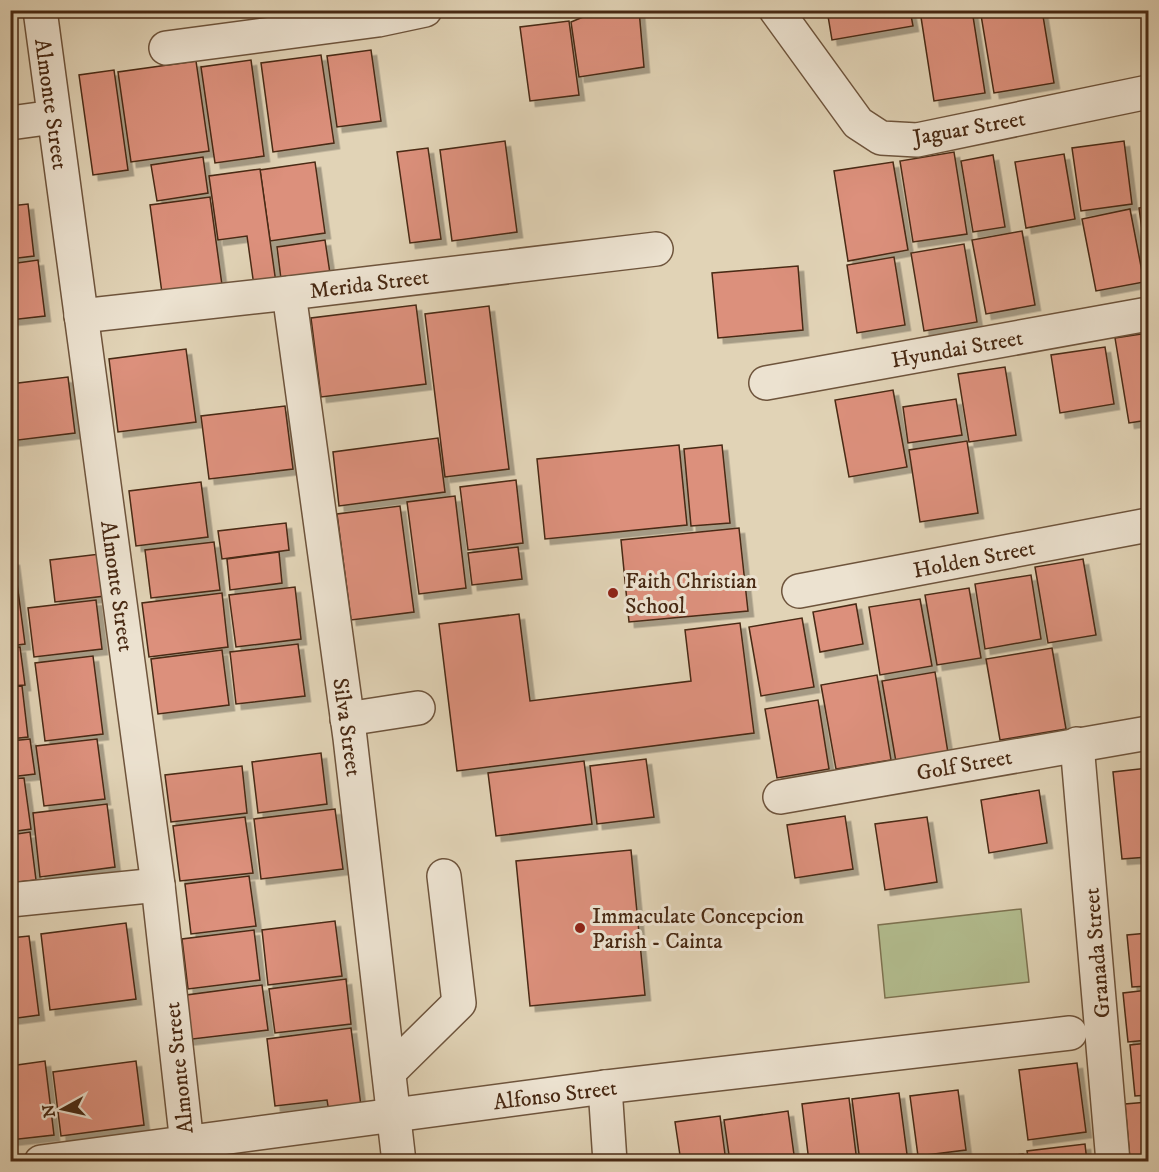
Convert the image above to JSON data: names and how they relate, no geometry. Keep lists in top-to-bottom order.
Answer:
{
  "streets": {
    "street": [
      "Almonte Street",
      "Jaguar Street",
      "Merida Street",
      "Hyundai Street",
      "Holden Street",
      "Silva Street",
      "Golf Street",
      "Granada Street",
      "Alfonso Street"
    ]
  },
  "crossings": [
    ["Almonte Street", "Merida Street"],
    ["Almonte Street", "Alfonso Street"],
    ["Merida Street", "Silva Street"],
    ["Silva Street", "Alfonso Street"],
    ["Golf Street", "Granada Street"]
  ],
  "places": ["Faith Christian School", "Immaculate Concepcion Parish - Cainta"],
  "north": "left"
}
